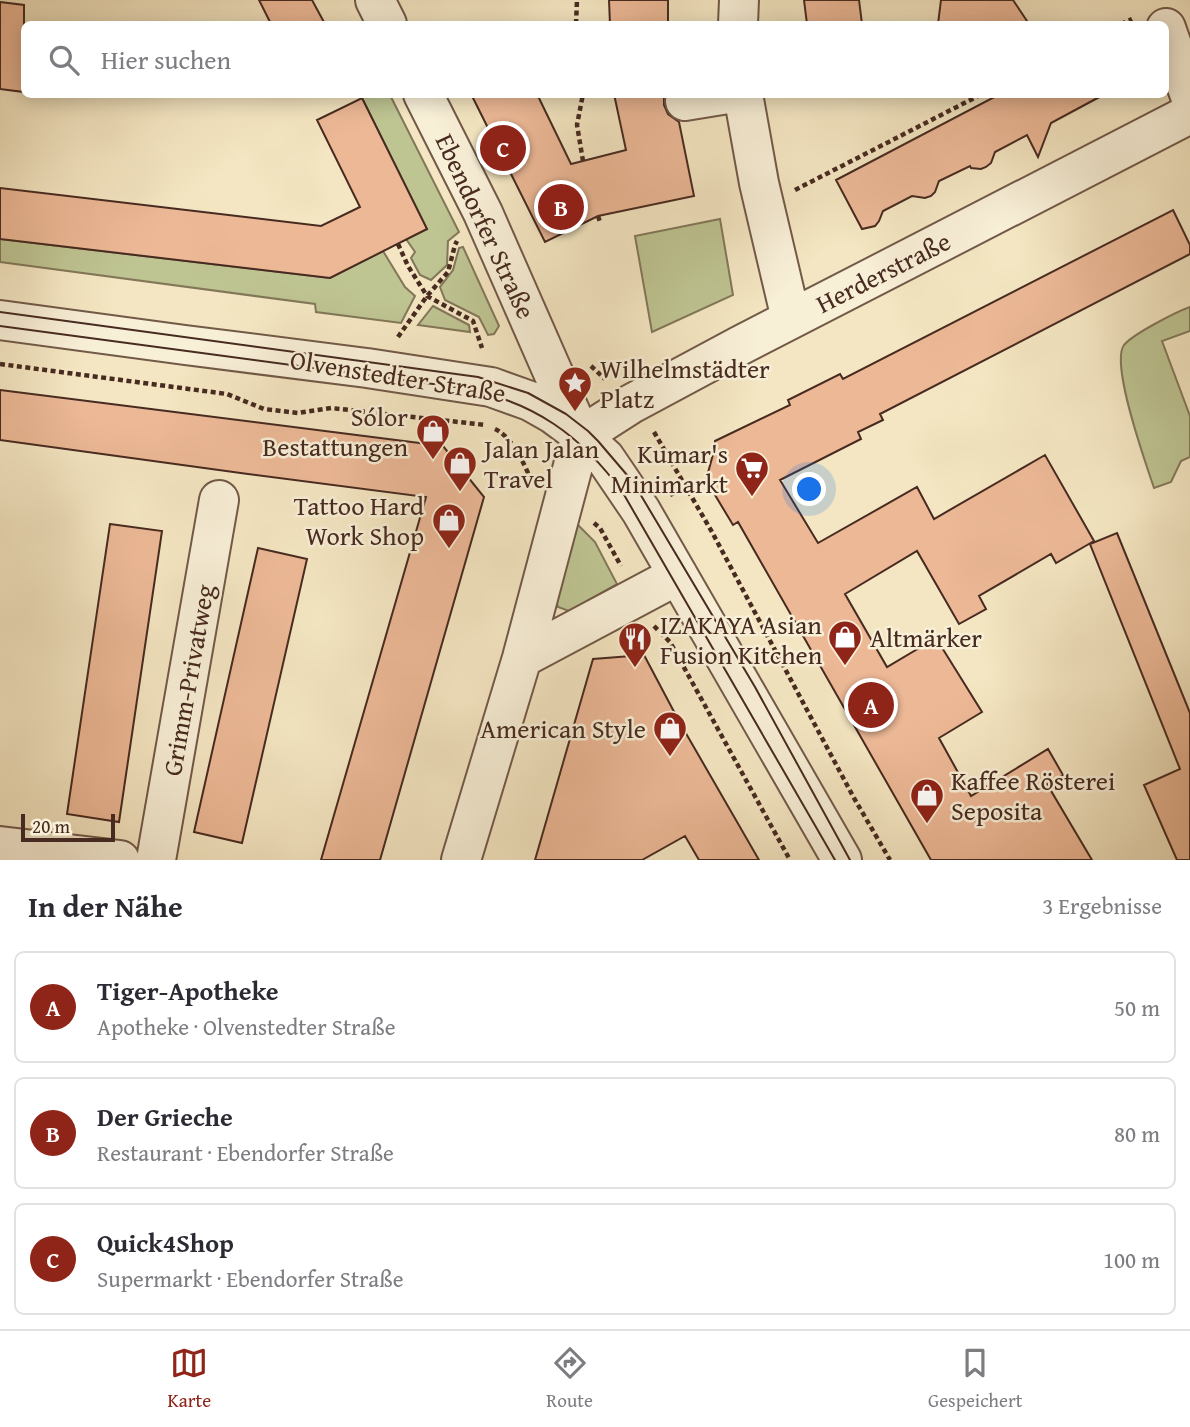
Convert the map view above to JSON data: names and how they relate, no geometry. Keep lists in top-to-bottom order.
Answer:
{
  "streets": {
    "street": [
      "Ebendorfer Straße",
      "Herderstraße",
      "Olvenstedter Straße",
      "Grimm-Privatweg"
    ]
  },
  "crossings": [
    ["Ebendorfer Straße", "Herderstraße"],
    ["Ebendorfer Straße", "Olvenstedter Straße"],
    ["Herderstraße", "Olvenstedter Straße"]
  ],
  "places": {
    "place": ["Wilhelmstädter Platz"],
    "shop": [
      "Sólor Bestattungen",
      "Jalan Jalan Travel",
      "Tattoo Hard Work Shop",
      "Altmärker",
      "American Style",
      "Kaffee Rösterei Seposita"
    ],
    "supermarket": ["Kumar's Minimarkt"],
    "restaurant": ["IZAKAYA Asian Fusion Kitchen"]
  },
  "scale_bar": "20 m",
  "page": {
    "search": "Hier suchen",
    "pins": ["C", "B", "A"],
    "scale": "20 m",
    "heading": ["In der Nähe", "3 Ergebnisse"],
    "list": [
      {
        "mark": "A",
        "name": "Tiger-Apotheke",
        "note": "Apotheke · Olvenstedter Straße",
        "value": "50 m"
      },
      {
        "mark": "B",
        "name": "Der Grieche",
        "note": "Restaurant · Ebendorfer Straße",
        "value": "80 m"
      },
      {
        "mark": "C",
        "name": "Quick4Shop",
        "note": "Supermarkt · Ebendorfer Straße",
        "value": "100 m"
      }
    ],
    "nav": ["Karte", "Route", "Gespeichert"]
  }
}
